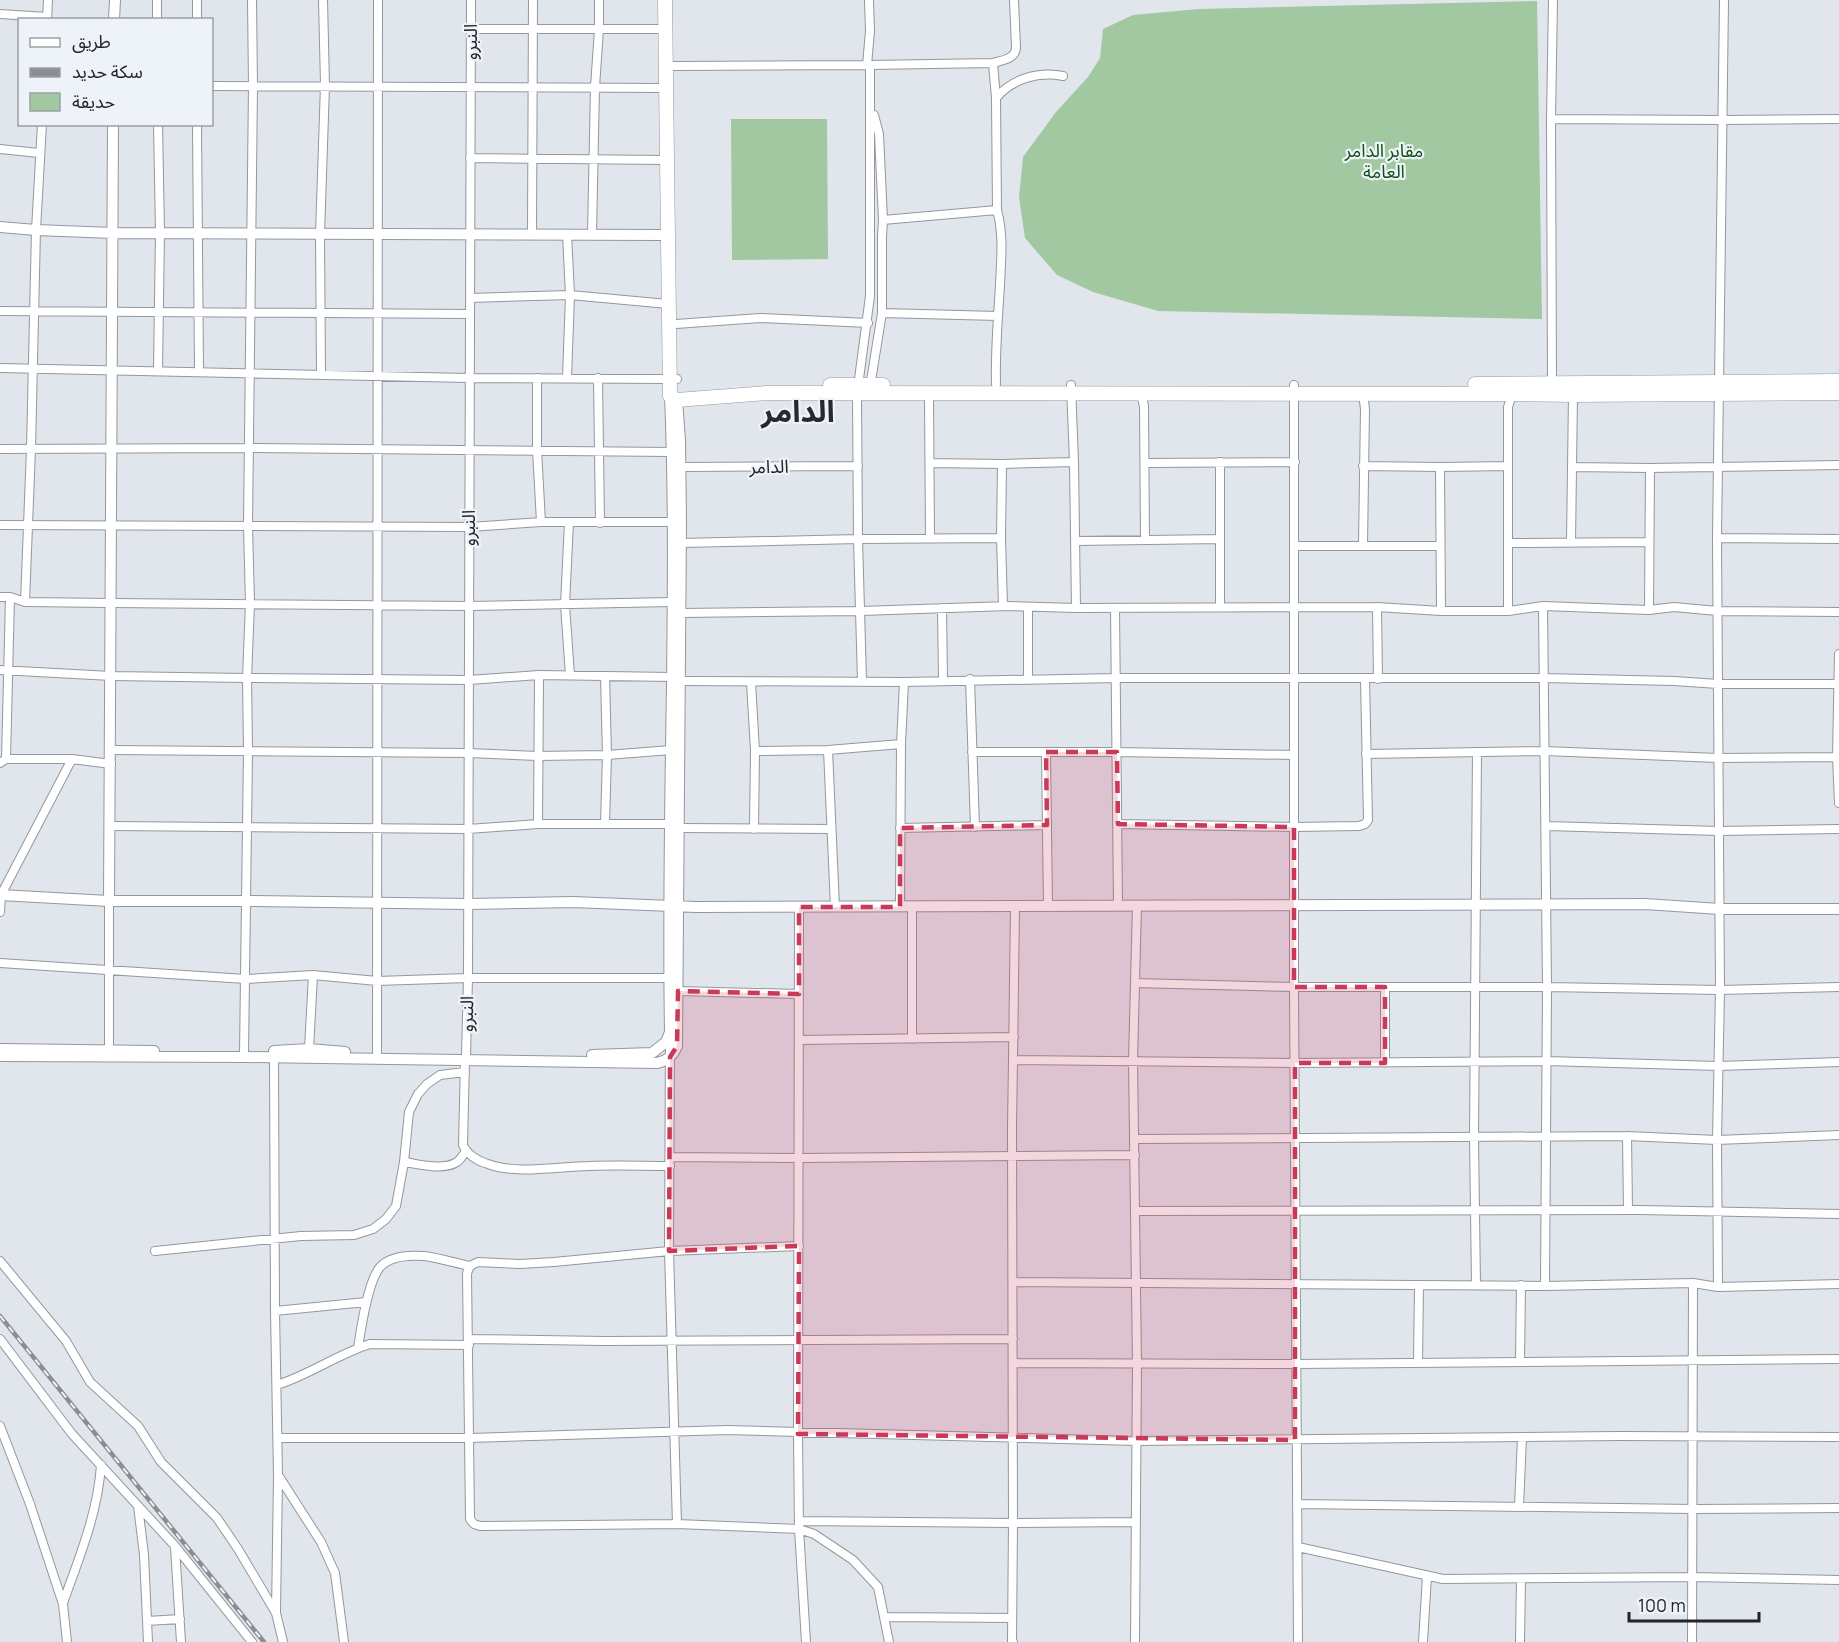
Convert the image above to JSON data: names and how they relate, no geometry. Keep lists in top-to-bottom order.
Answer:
{
  "streets": {
    "street": ["النبرو", "الدامر"]
  },
  "districts": ["الدامر"],
  "parks": ["مقابر الدامر العامة"],
  "legend": ["طريق", "سكة حديد", "حديقة"],
  "scale_bar": "100 m"
}
